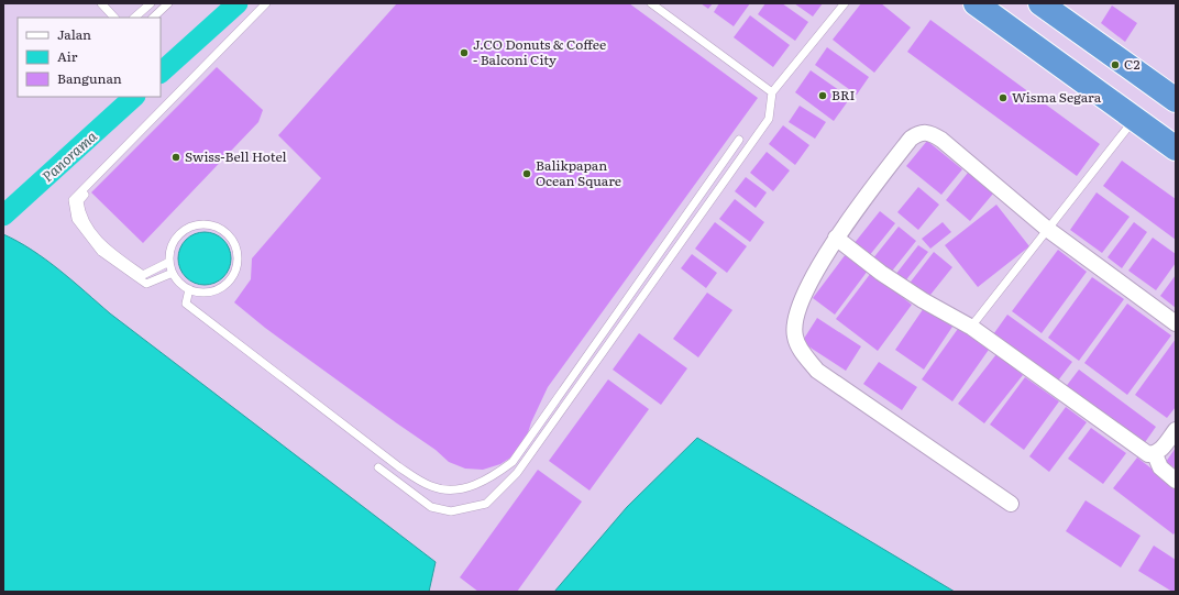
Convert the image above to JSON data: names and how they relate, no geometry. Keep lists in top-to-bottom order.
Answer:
{
  "water": ["Panorama"],
  "places": [
    "J.CO Donuts & Coffee - Balconi City",
    "C2",
    "BRI",
    "Wisma Segara",
    "Swiss-Bell Hotel",
    "Balikpapan Ocean Square"
  ],
  "legend": ["Jalan", "Air", "Bangunan"]
}
